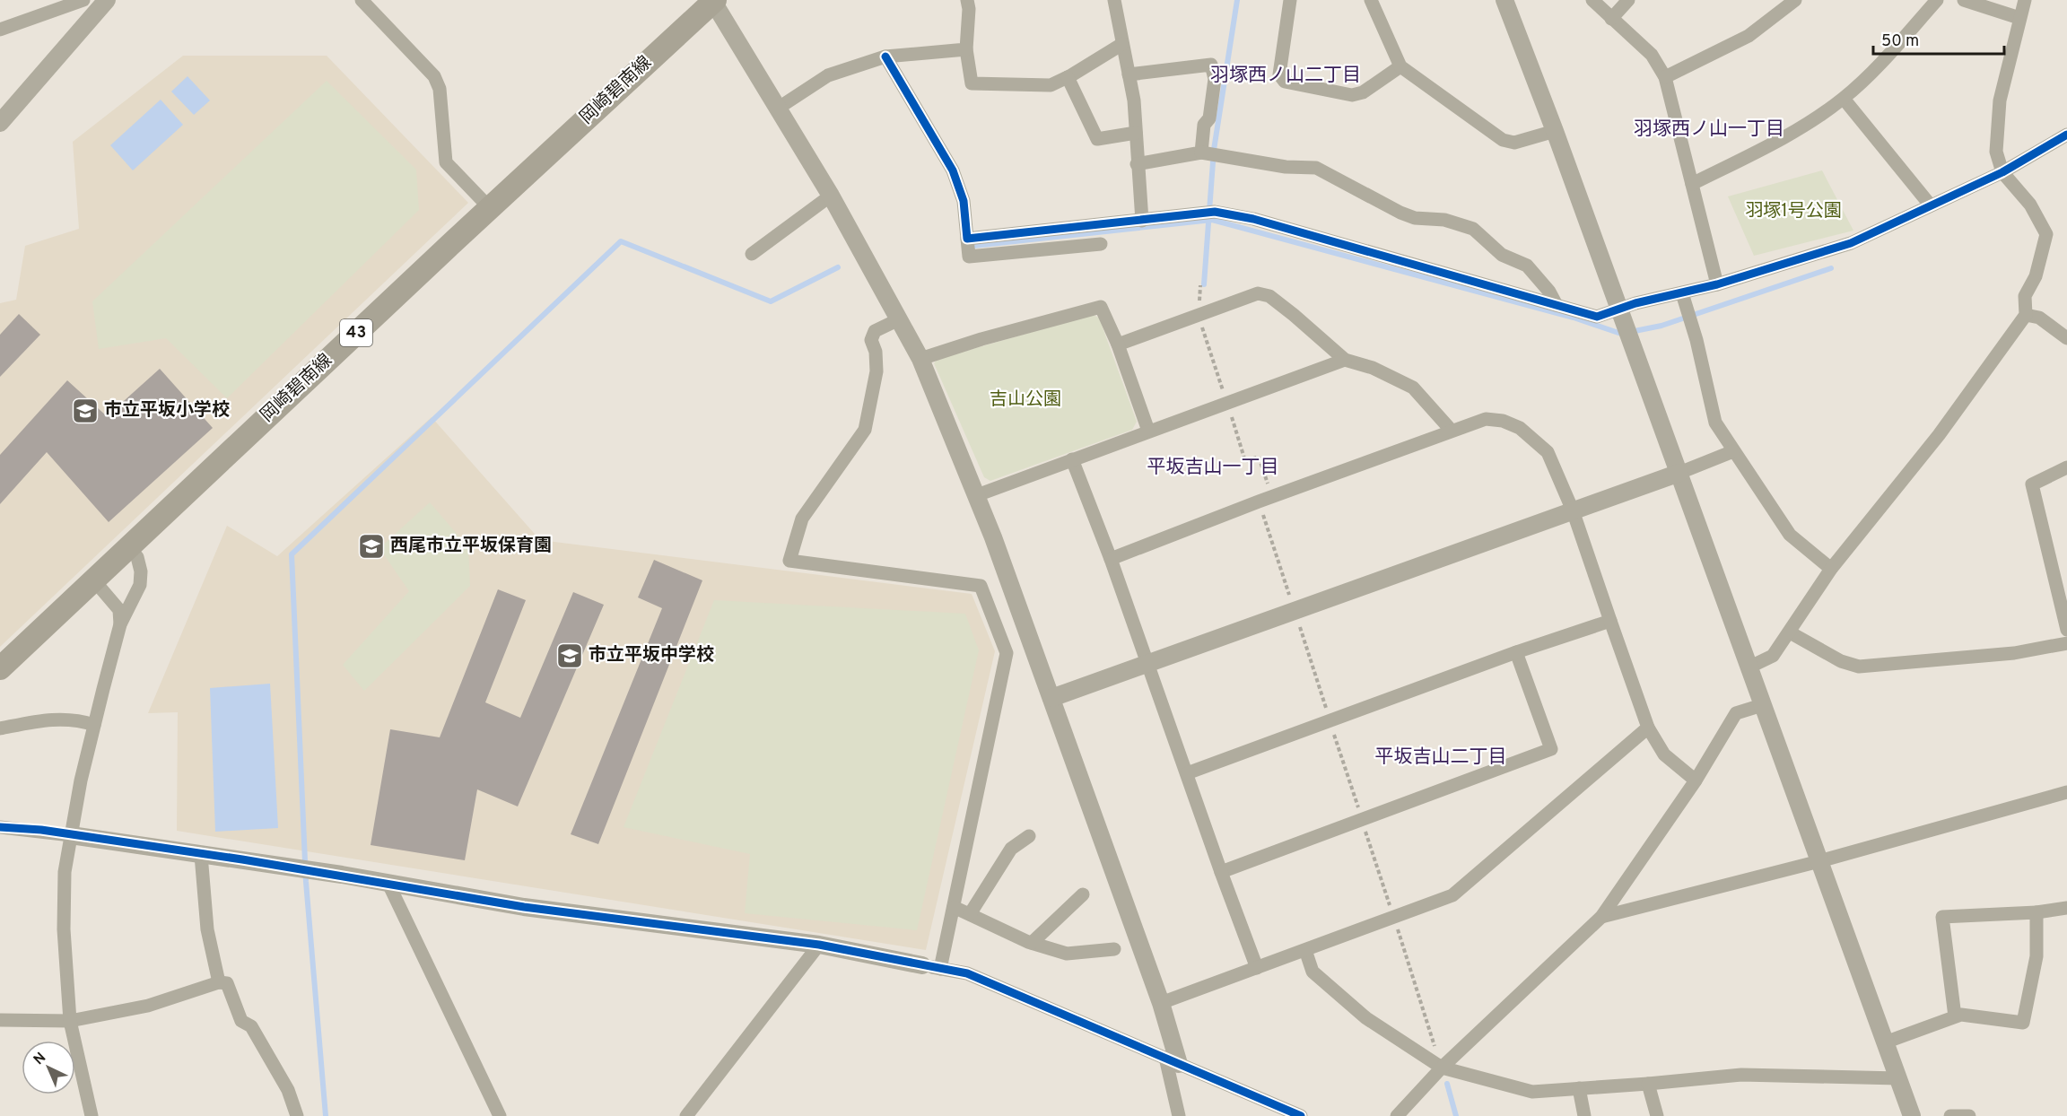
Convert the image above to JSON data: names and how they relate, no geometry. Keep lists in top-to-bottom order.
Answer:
{
  "streets": {
    "main road": ["岡崎碧南線", "43"]
  },
  "districts": [
    "羽塚西ノ山二丁目",
    "羽塚西ノ山一丁目",
    "平坂吉山一丁目",
    "平坂吉山二丁目"
  ],
  "parks": ["羽塚1号公園", "吉山公園"],
  "places": {
    "school or university": ["市立平坂小学校", "西尾市立平坂保育園", "市立平坂中学校"]
  },
  "scale_bar": "50 m",
  "north": "top left"
}
